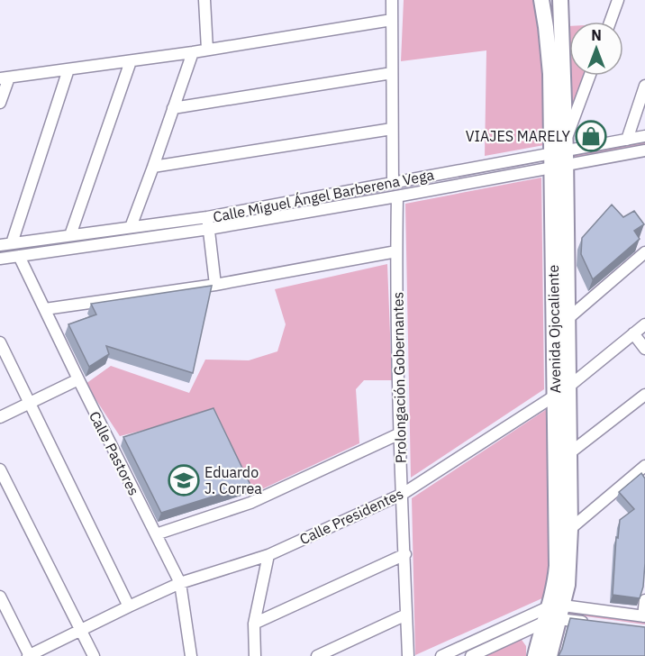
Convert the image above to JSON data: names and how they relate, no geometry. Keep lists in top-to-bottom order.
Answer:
{
  "streets": {
    "main road": ["Avenida Ojocaliente"],
    "street": [
      "Calle Miguel Ángel Barberena Vega",
      "Prolongación Gobernantes",
      "Calle Pastores",
      "Calle Presidentes"
    ]
  },
  "crossings": [
    ["Calle Miguel Ángel Barberena Vega", "Avenida Ojocaliente"],
    ["Calle Miguel Ángel Barberena Vega", "Prolongación Gobernantes"],
    ["Calle Miguel Ángel Barberena Vega", "Calle Pastores"],
    ["Avenida Ojocaliente", "Calle Presidentes"],
    ["Prolongación Gobernantes", "Calle Presidentes"],
    ["Calle Pastores", "Calle Presidentes"]
  ],
  "places": {
    "shop": ["VIAJES MARELY"],
    "school or university": ["Eduardo J. Correa"]
  },
  "north": "top"
}
